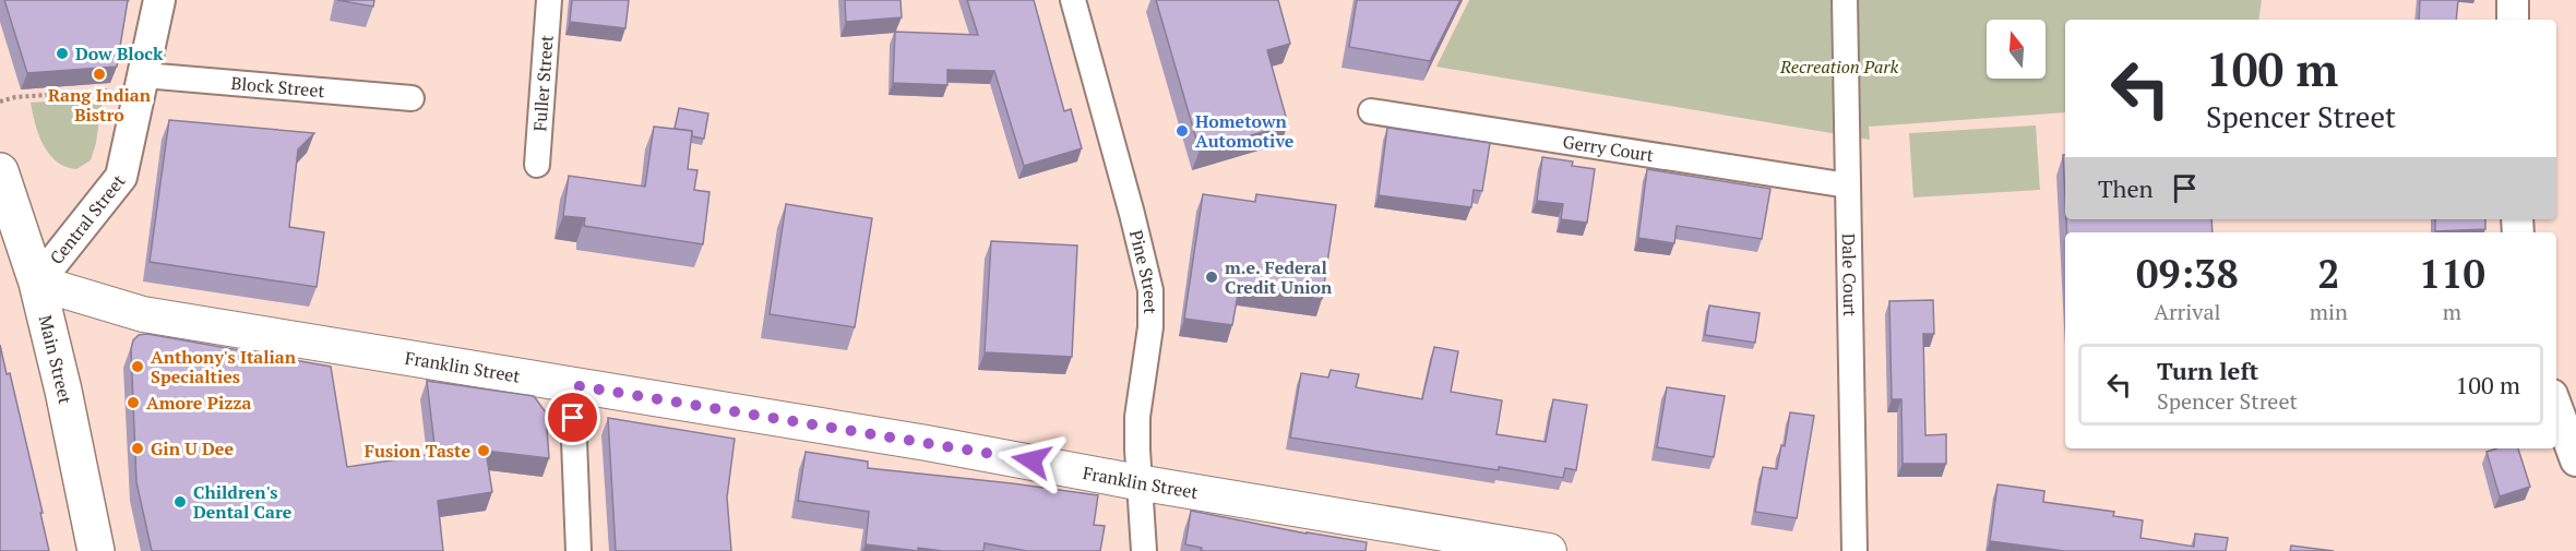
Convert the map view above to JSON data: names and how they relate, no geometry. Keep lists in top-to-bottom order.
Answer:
{
  "streets": {
    "main road": ["Main Street", "Franklin Street"],
    "street": [
      "Fuller Street",
      "Block Street",
      "Gerry Court",
      "Central Street",
      "Pine Street",
      "Dale Court"
    ]
  },
  "crossings": [
    ["Block Street", "Central Street"],
    ["Gerry Court", "Dale Court"],
    ["Central Street", "Main Street"],
    ["Central Street", "Franklin Street"],
    ["Pine Street", "Franklin Street"],
    ["Main Street", "Franklin Street"]
  ],
  "parks": ["Recreation Park"],
  "places": [
    "Dow Block",
    "Rang Indian Bistro",
    "Hometown Automotive",
    "m.e. Federal Credit Union",
    "Anthony's Italian Specialties",
    "Amore Pizza",
    "Gin U Dee",
    "Fusion Taste",
    "Children's Dental Care"
  ],
  "north": "top",
  "page": {
    "turn": ["100 m", "Spencer Street"],
    "then": "Then",
    "eta": [
      "09:38",
      "Arrival",
      "2",
      "min",
      "110",
      "m"
    ],
    "list": [
      {
        "name": "Turn left",
        "note": "Spencer Street",
        "value": "100 m"
      }
    ]
  }
}
